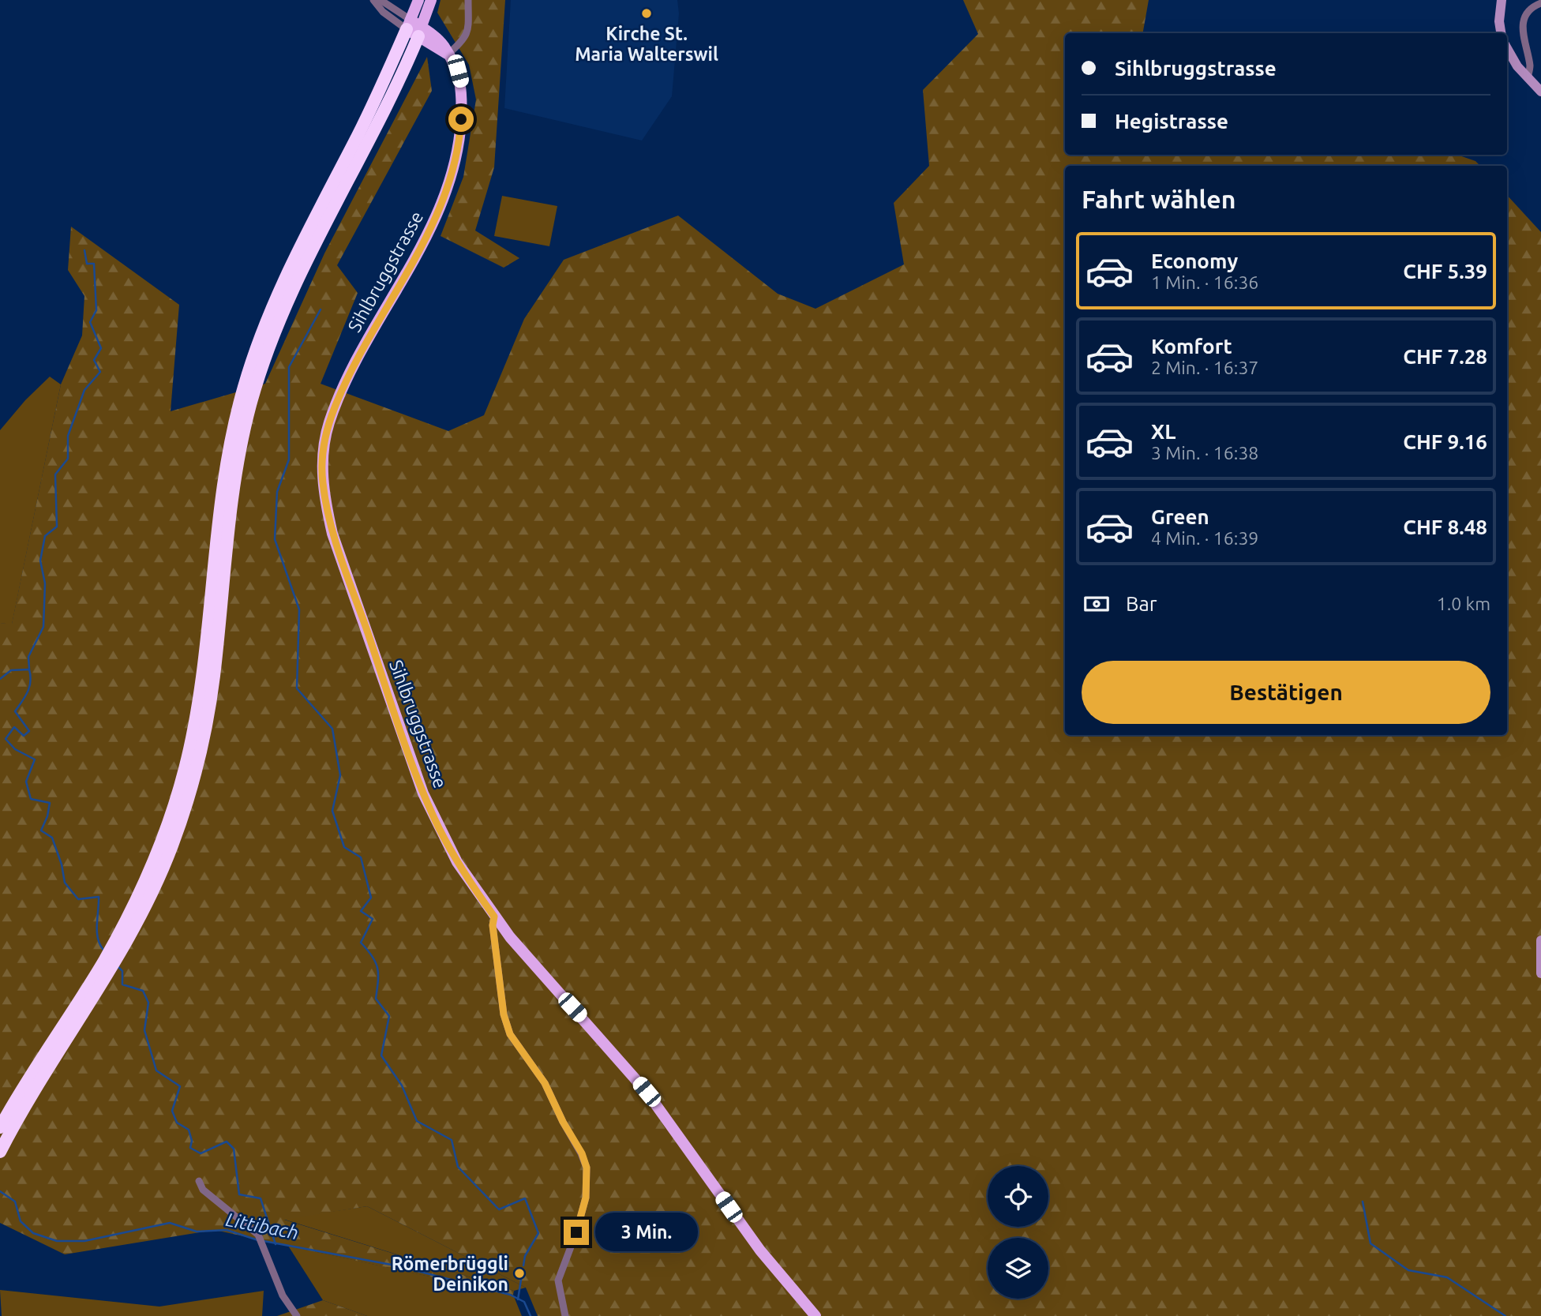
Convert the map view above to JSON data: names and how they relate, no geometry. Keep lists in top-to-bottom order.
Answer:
{
  "streets": {
    "main road": ["Sihlbruggstrasse"]
  },
  "water": ["Littibach"],
  "places": ["Kirche St. Maria Walterswil", "Römerbrüggli Deinikon"],
  "page": {
    "banner": ["Sihlbruggstrasse", "Hegistrasse"],
    "heading": "Fahrt wählen",
    "list": [
      {
        "name": "Economy",
        "note": "1 Min. · 16:36",
        "value": "CHF 5.39"
      },
      {
        "name": "Komfort",
        "note": "2 Min. · 16:37",
        "value": "CHF 7.28"
      },
      {
        "name": "XL",
        "note": "3 Min. · 16:38",
        "value": "CHF 9.16"
      },
      {
        "name": "Green",
        "note": "4 Min. · 16:39",
        "value": "CHF 8.48"
      }
    ],
    "pay": ["Bar", "1.0 km"],
    "buttons": "Bestätigen",
    "bubble": "3 Min."
  }
}
